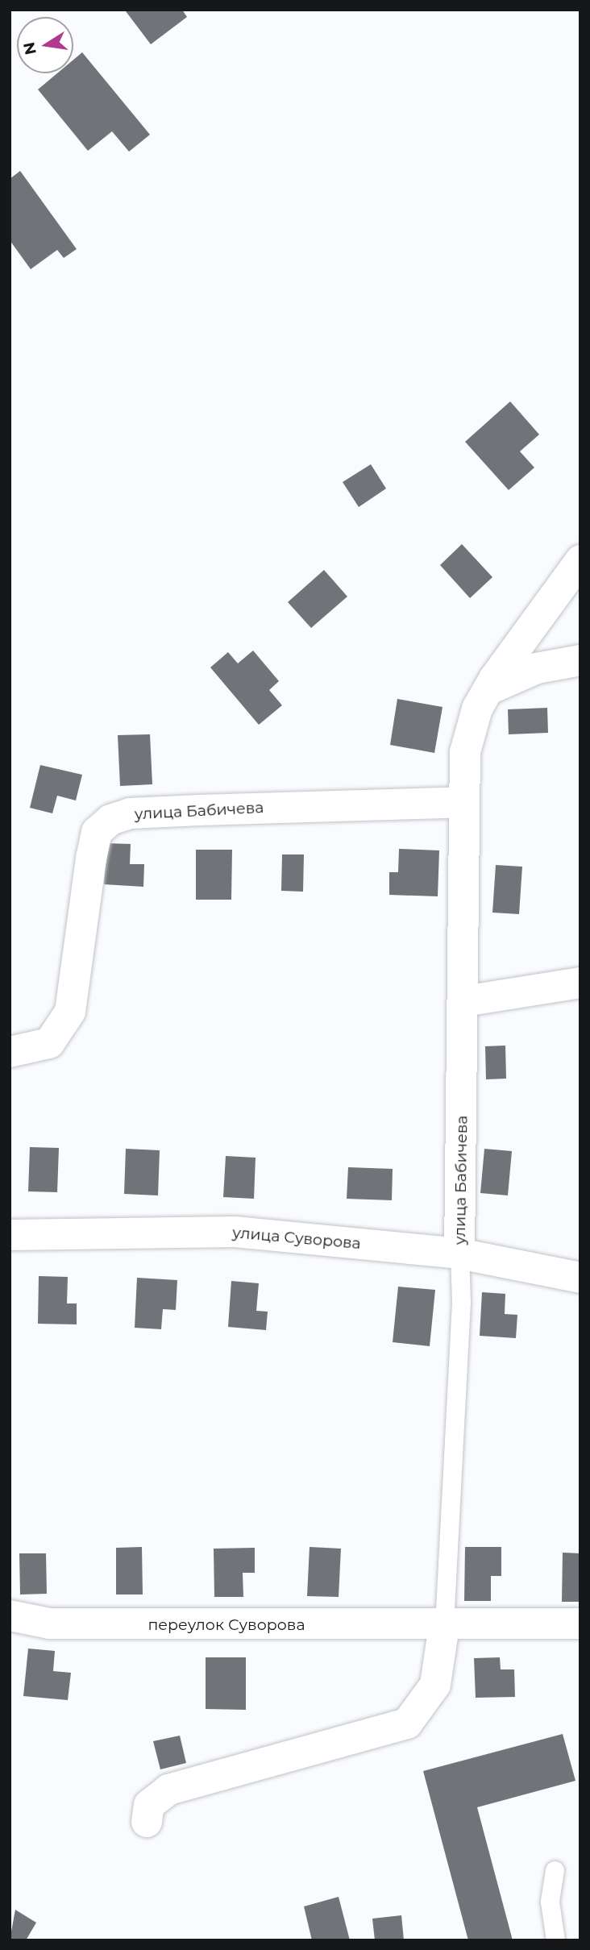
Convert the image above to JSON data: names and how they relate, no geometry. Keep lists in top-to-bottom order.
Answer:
{
  "streets": {
    "street": ["улица Бабичева", "улица Суворова", "переулок Суворова"]
  },
  "crossings": [
    ["улица Бабичева", "улица Суворова"]
  ],
  "north": "left"
}
